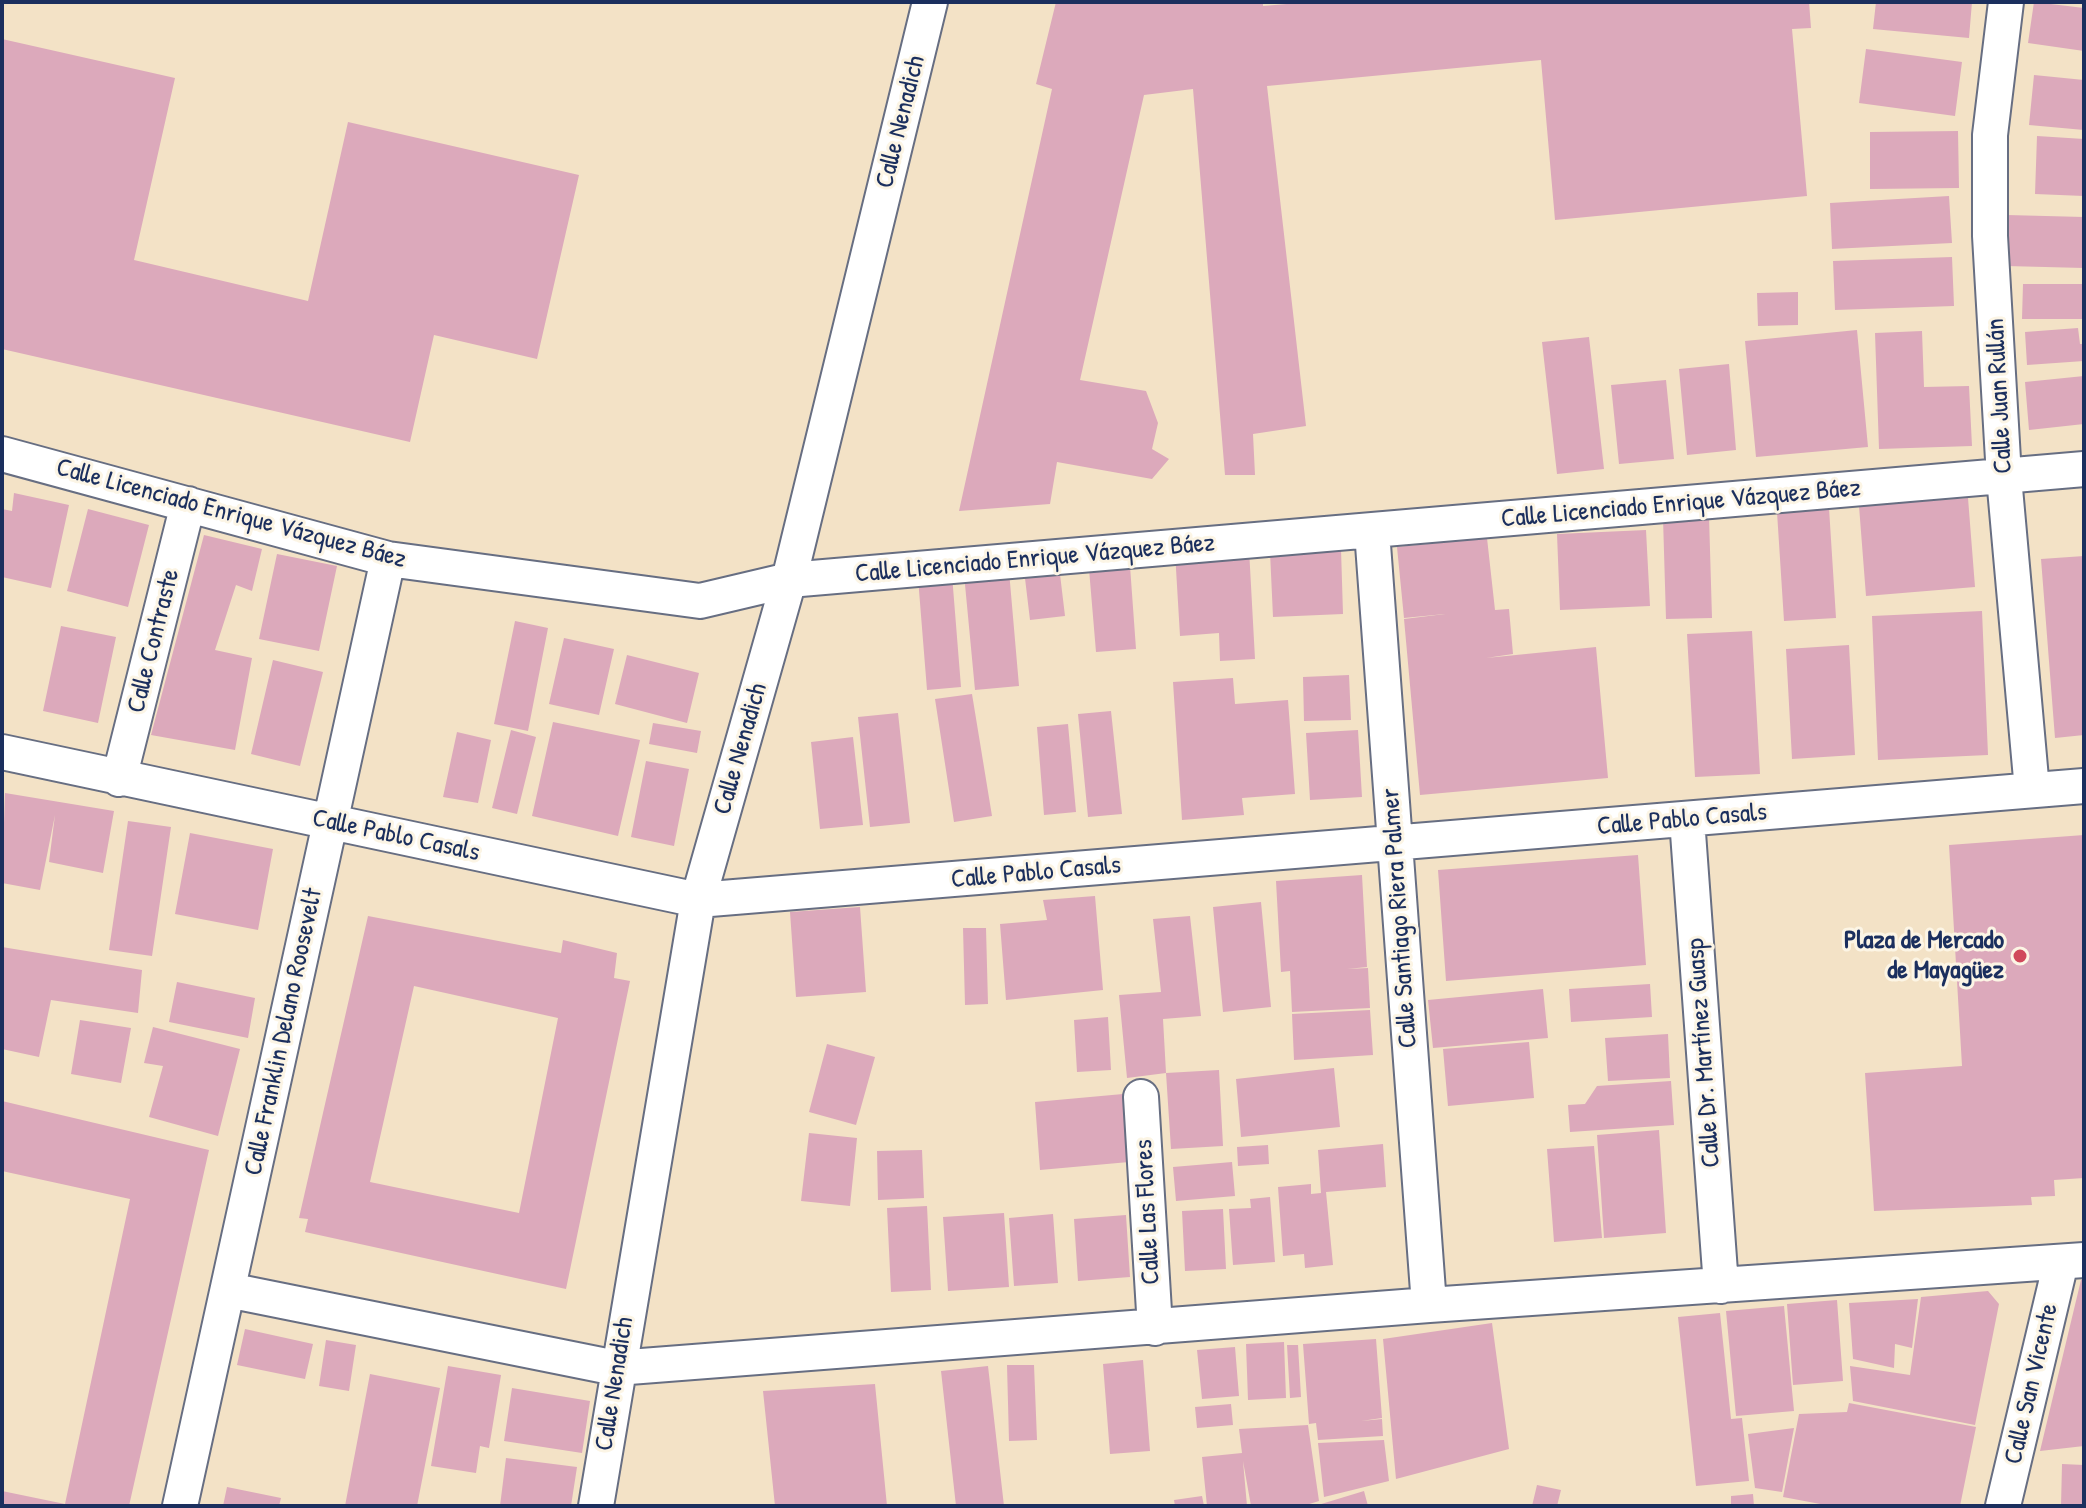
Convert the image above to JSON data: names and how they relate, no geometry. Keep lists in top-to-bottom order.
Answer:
{
  "streets": {
    "street": [
      "Calle Nenadich",
      "Calle Juan Rullán",
      "Calle Licenciado Enrique Vázquez Báez",
      "Calle Contraste",
      "Calle Pablo Casals",
      "Calle Santiago Riera Palmer",
      "Calle Franklin Delano Roosevelt",
      "Calle Dr. Martínez Guasp",
      "Calle Las Flores",
      "Calle San Vicente"
    ]
  },
  "crossings": [
    ["Calle Nenadich", "Calle Licenciado Enrique Vázquez Báez"],
    ["Calle Nenadich", "Calle Pablo Casals"],
    ["Calle Juan Rullán", "Calle Licenciado Enrique Vázquez Báez"],
    ["Calle Juan Rullán", "Calle Pablo Casals"],
    ["Calle Licenciado Enrique Vázquez Báez", "Calle Contraste"],
    ["Calle Licenciado Enrique Vázquez Báez", "Calle Santiago Riera Palmer"],
    ["Calle Licenciado Enrique Vázquez Báez", "Calle Franklin Delano Roosevelt"],
    ["Calle Contraste", "Calle Pablo Casals"],
    ["Calle Pablo Casals", "Calle Santiago Riera Palmer"],
    ["Calle Pablo Casals", "Calle Franklin Delano Roosevelt"],
    ["Calle Pablo Casals", "Calle Dr. Martínez Guasp"]
  ],
  "places": ["Plaza de Mercado de Mayagüez"]
}
